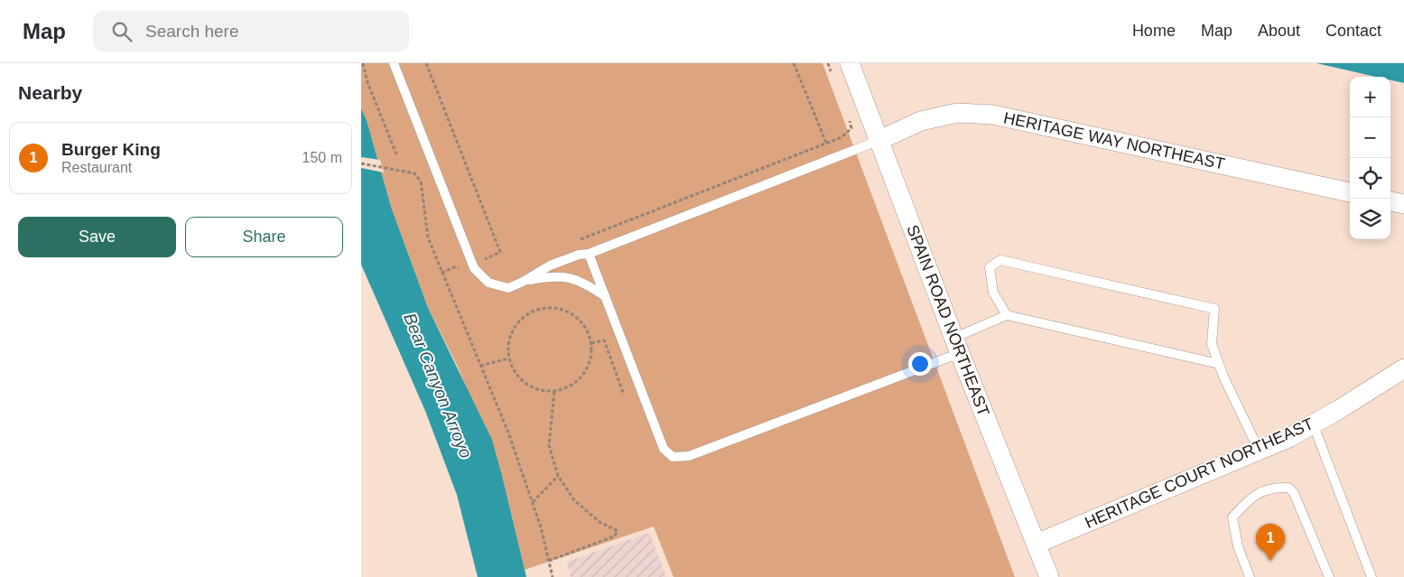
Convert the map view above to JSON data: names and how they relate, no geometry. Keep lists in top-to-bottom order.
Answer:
{
  "streets": {
    "street": ["HERITAGE WAY NORTHEAST", "SPAIN ROAD NORTHEAST", "HERITAGE COURT NORTHEAST"]
  },
  "crossings": [
    ["HERITAGE WAY NORTHEAST", "SPAIN ROAD NORTHEAST"],
    ["SPAIN ROAD NORTHEAST", "HERITAGE COURT NORTHEAST"]
  ],
  "water": ["Bear Canyon Arroyo"],
  "page": {
    "header": "Map",
    "search": "Search here",
    "nav": [
      "Home",
      "Map",
      "About",
      "Contact"
    ],
    "heading": "Nearby",
    "map_buttons": ["+", "−"],
    "list": [
      {
        "mark": "1",
        "name": "Burger King",
        "note": "Restaurant",
        "value": "150 m"
      }
    ],
    "buttons": ["Save", "Share"],
    "pins": "1"
  }
}
